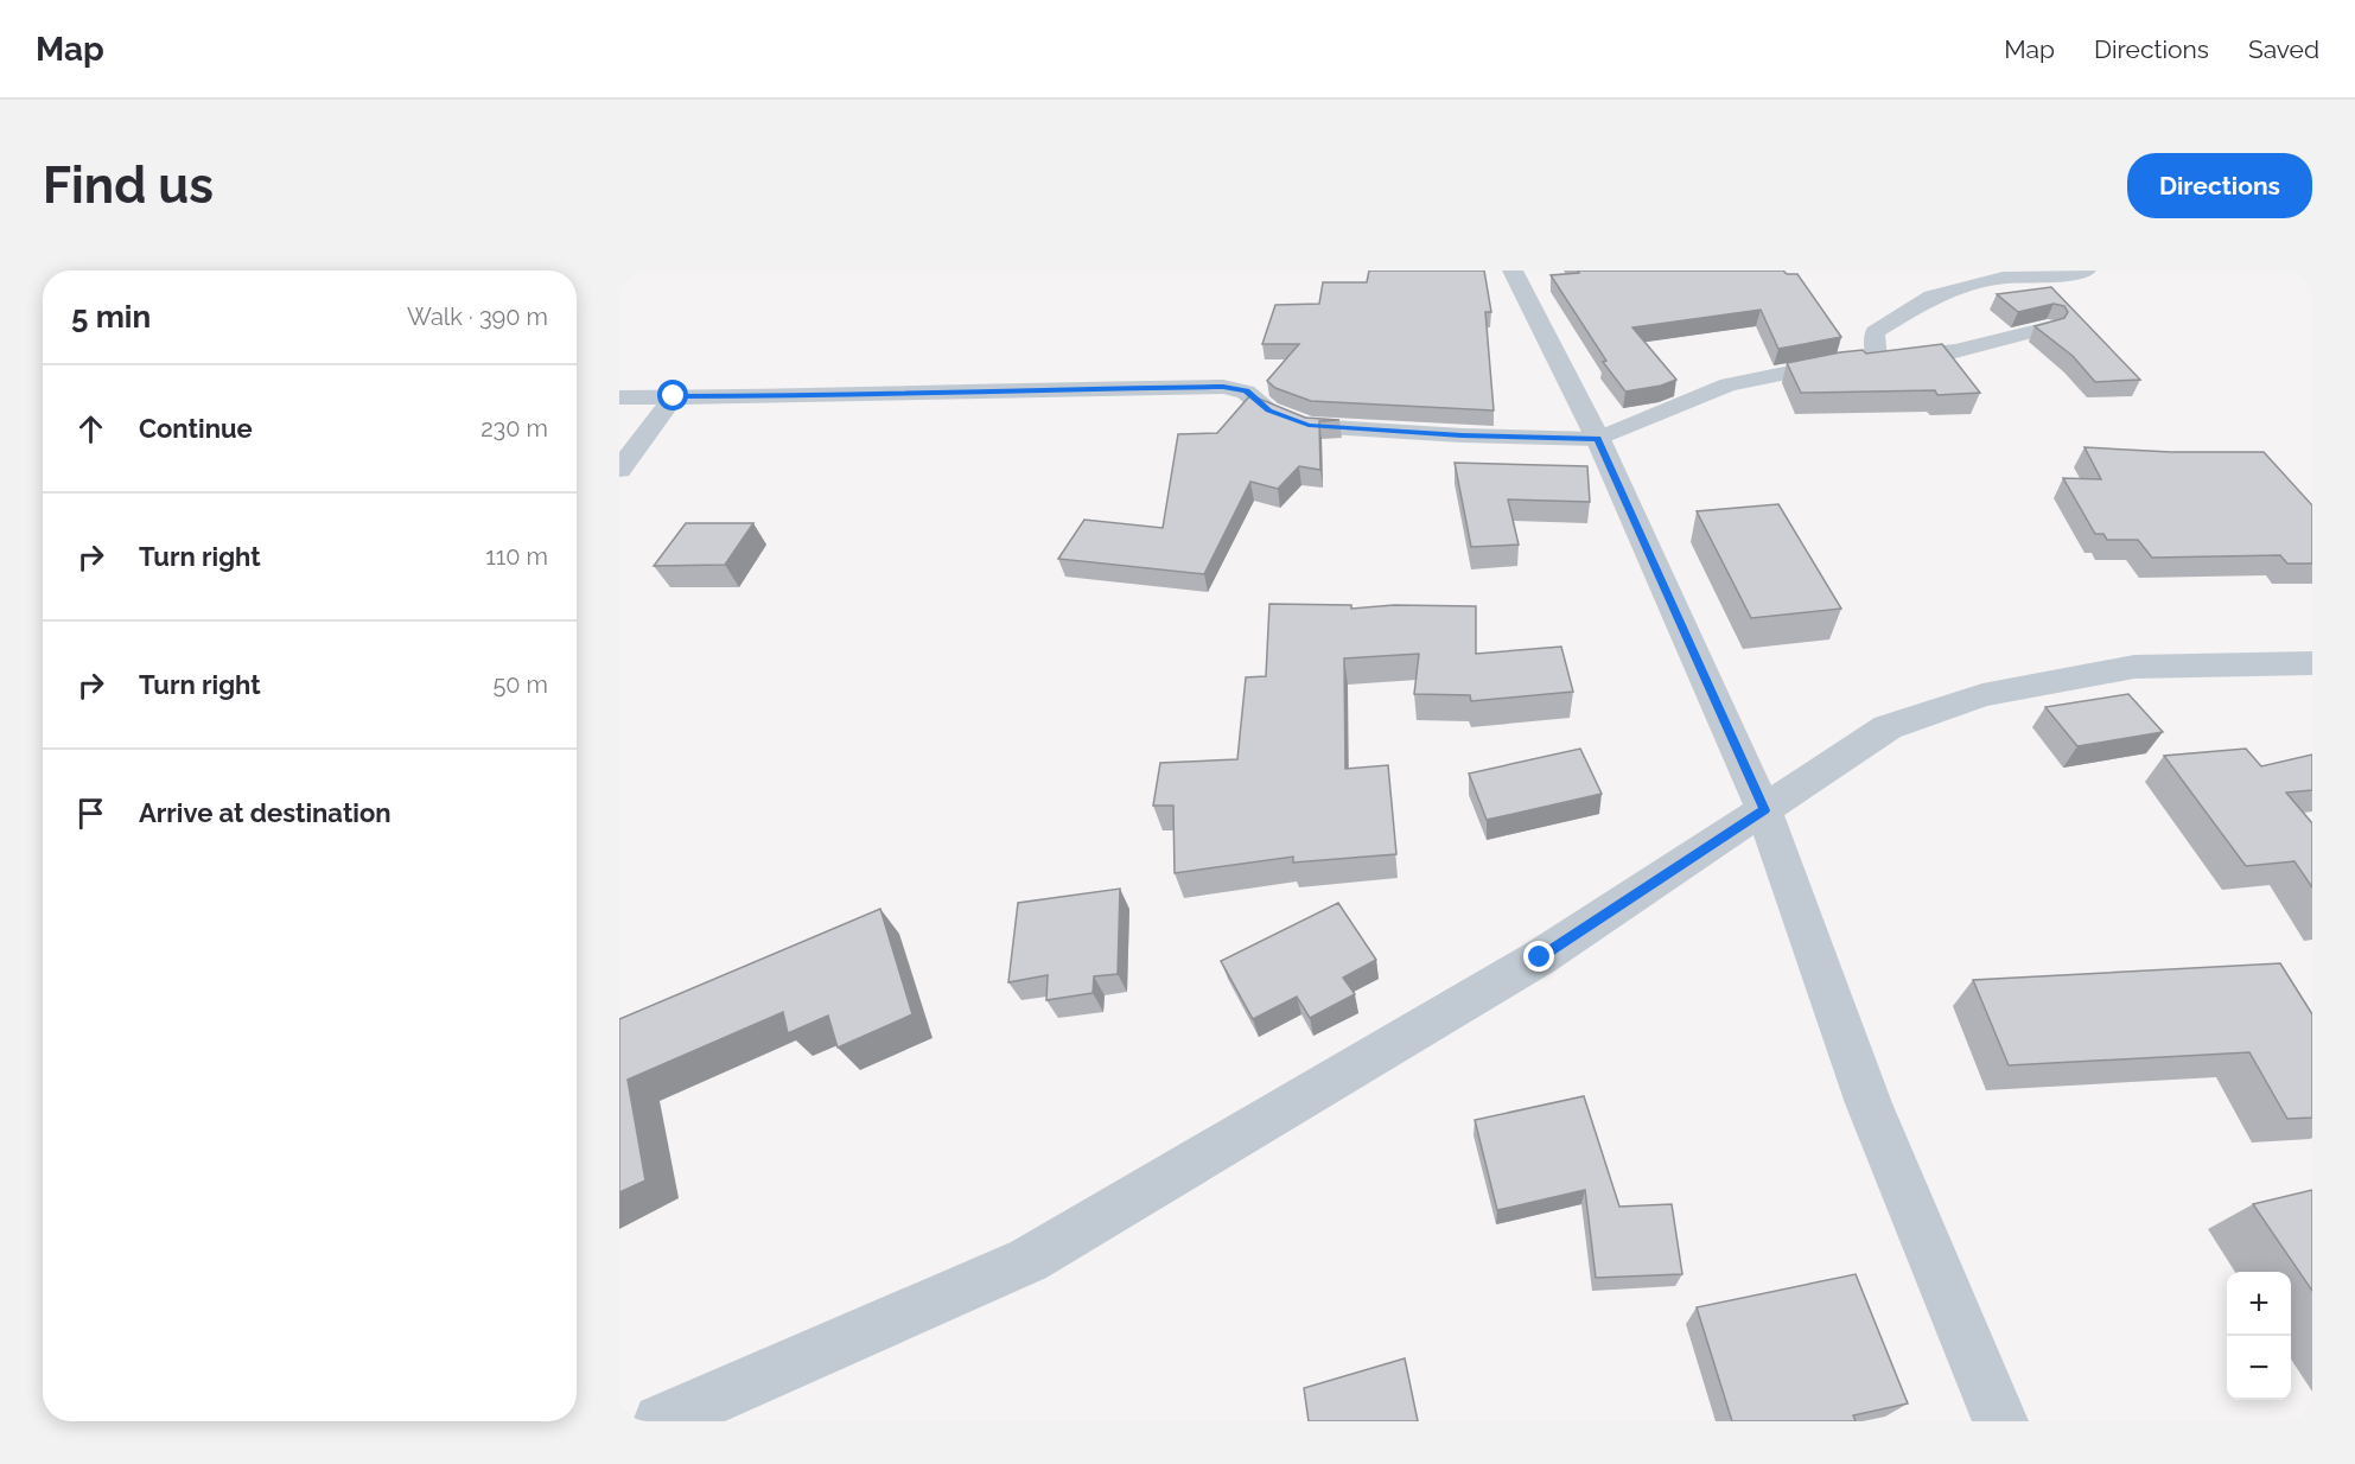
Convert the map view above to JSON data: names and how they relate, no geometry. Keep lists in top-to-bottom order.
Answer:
{
  "page": {
    "header": "Map",
    "nav": ["Map", "Directions", "Saved"],
    "buttons": "Directions",
    "title": "Find us",
    "heading": ["5 min", "Walk · 390 m"],
    "list": [
      ["Continue", "230 m"],
      ["Turn right", "110 m"],
      ["Turn right", "50 m"],
      "Arrive at destination"
    ],
    "map_buttons": ["+", "−"]
  }
}
